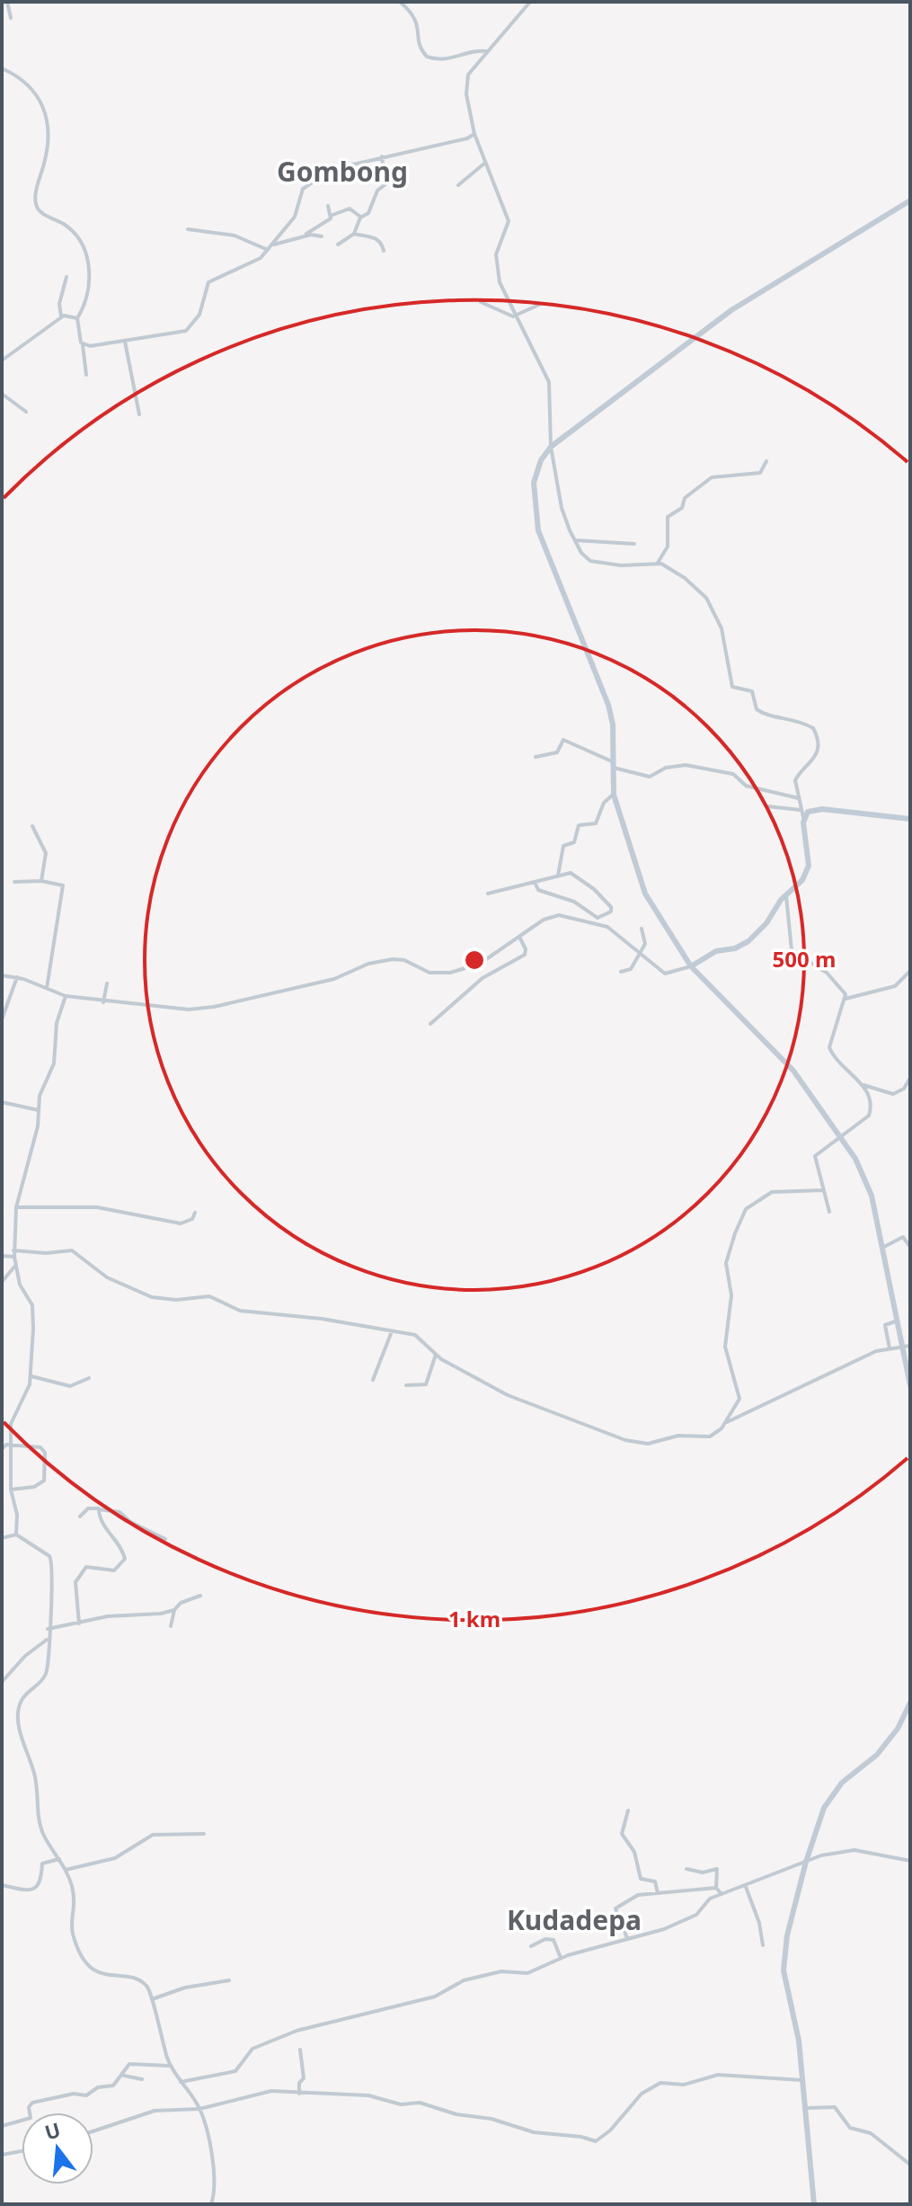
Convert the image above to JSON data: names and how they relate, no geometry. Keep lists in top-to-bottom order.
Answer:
{
  "districts": ["Gombong", "Kudadepa"],
  "north": "top",
  "rings": ["500 m", "1 km"]
}
